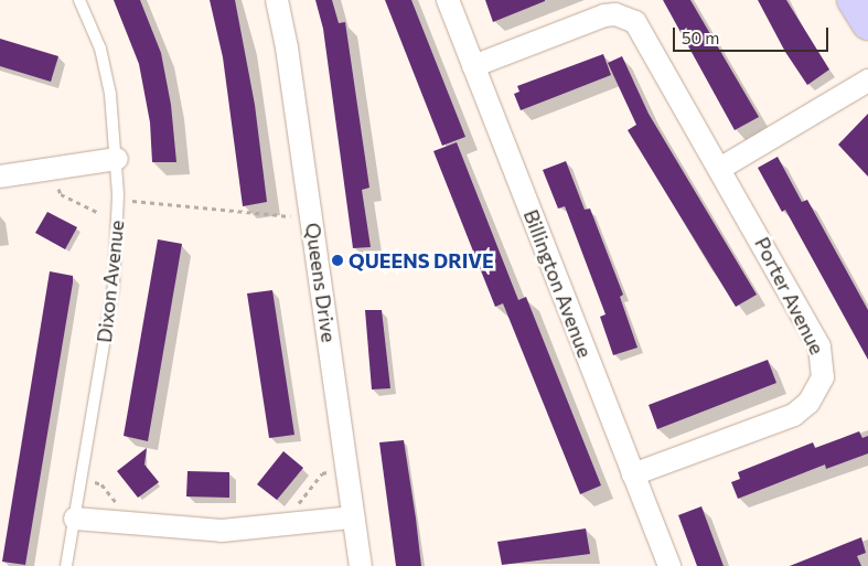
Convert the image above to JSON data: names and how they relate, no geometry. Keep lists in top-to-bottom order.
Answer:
{
  "streets": {
    "street": ["Queens Drive", "Billington Avenue", "Porter Avenue"],
    "lane": ["Dixon Avenue"]
  },
  "crossings": [
    ["Billington Avenue", "Porter Avenue"]
  ],
  "places": ["QUEENS DRIVE"],
  "scale_bar": "50 m"
}
